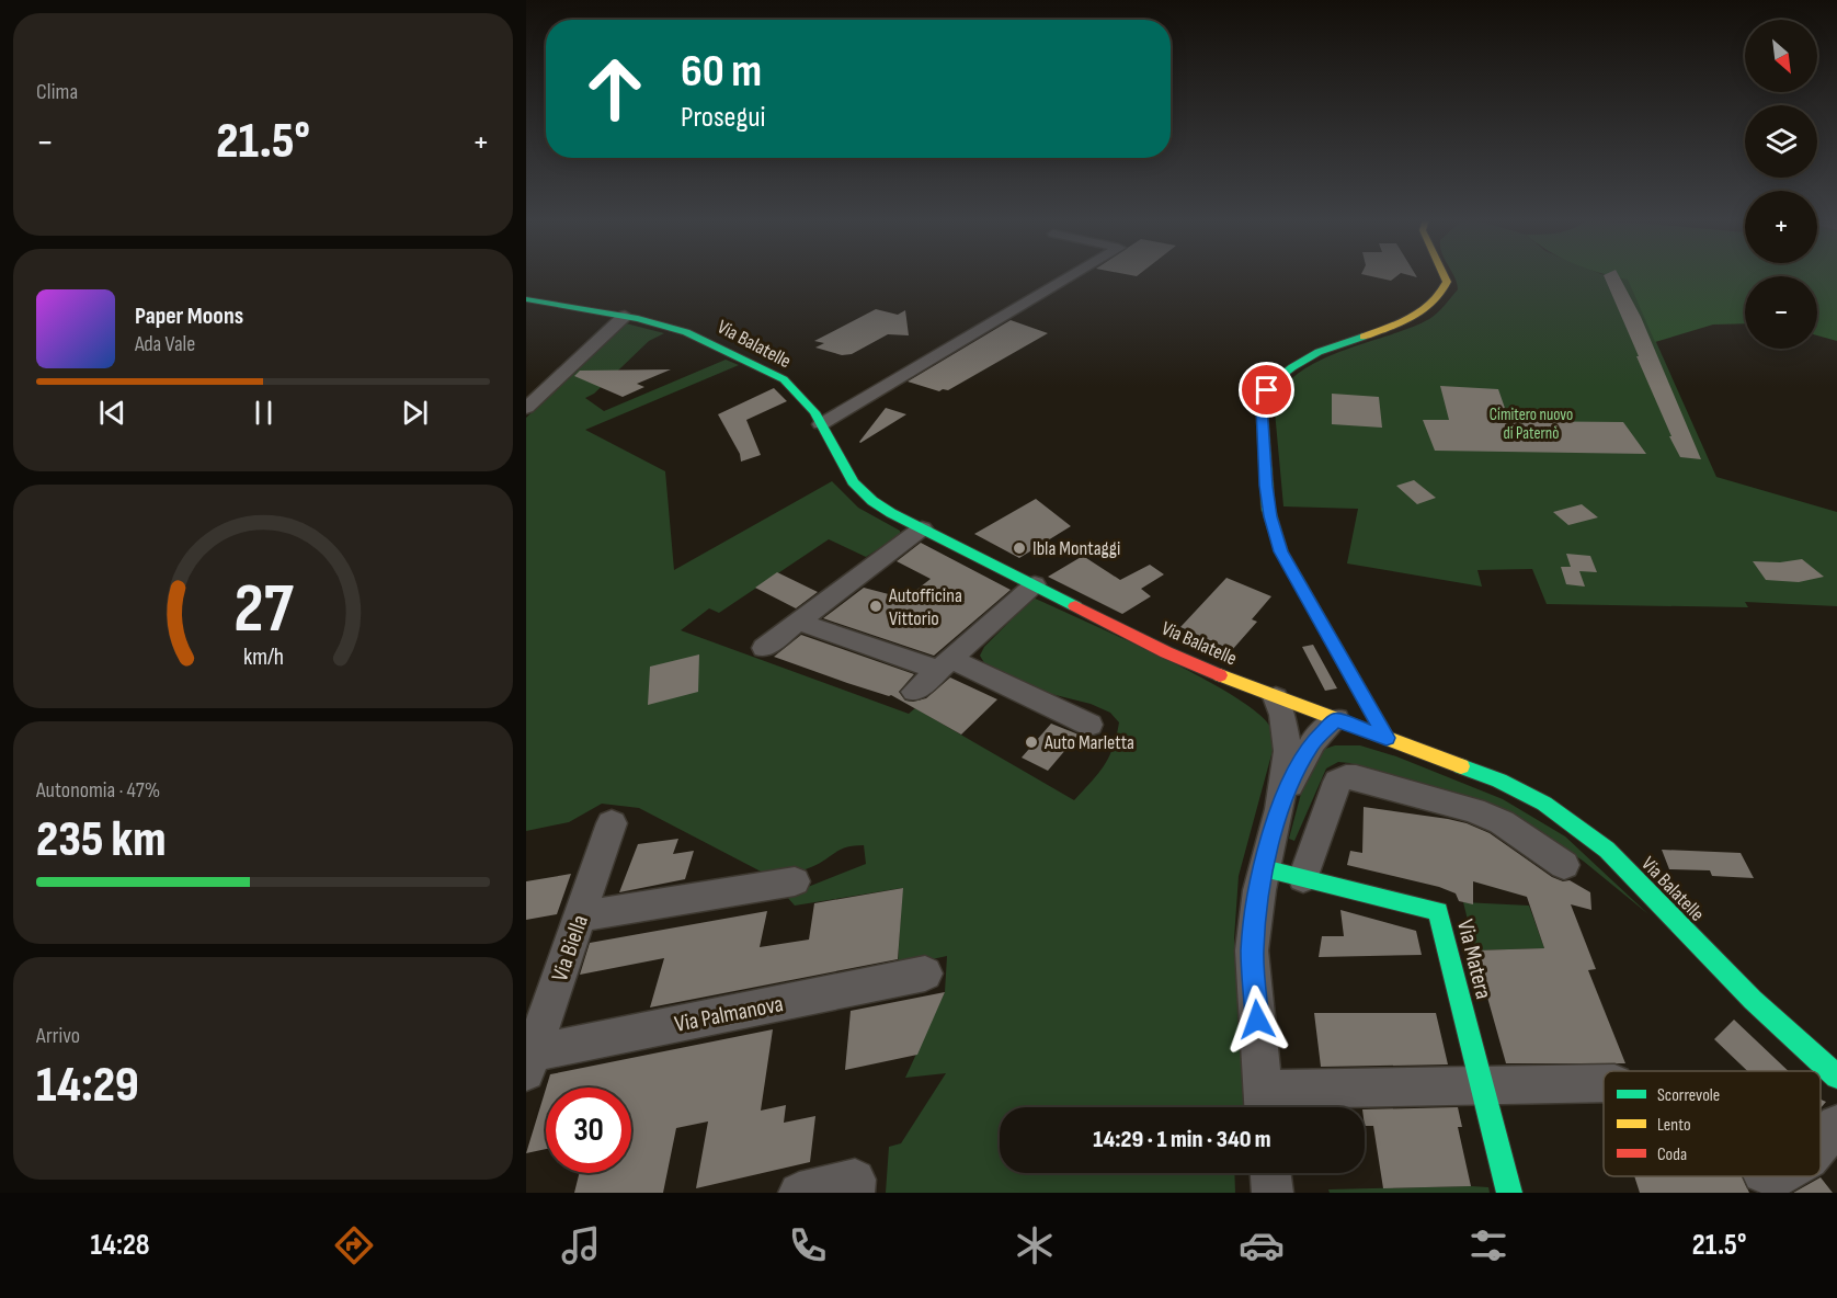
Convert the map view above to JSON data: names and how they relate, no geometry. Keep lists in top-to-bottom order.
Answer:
{
  "streets": {
    "street": [
      "Via Balatelle",
      "Via Biella",
      "Via Matera",
      "Via Palmanova"
    ]
  },
  "crossings": [
    ["Via Biella", "Via Palmanova"]
  ],
  "parks": ["Cimitero nuovo di Paternò"],
  "places": ["Ibla Montaggi", "Autofficina Vittorio", "Auto Marletta"],
  "legend": ["Scorrevole", "Lento", "Coda"],
  "north": "bottom right",
  "page": {
    "tile": [
      "Clima",
      ["Autonomia · 47%", "235 km"],
      ["Arrivo", "14:29"]
    ],
    "map_buttons": ["+", "−"],
    "turn": ["60 m", "Prosegui"],
    "heat": ["−", "21.5°", "+"],
    "song": ["Paper Moons", "Ada Vale"],
    "limit": "30",
    "trip": "14:29 · 1 min · 340 m",
    "tabs": ["14:28", "21.5°"],
    "gauge": ["27", "km/h"]
  }
}
